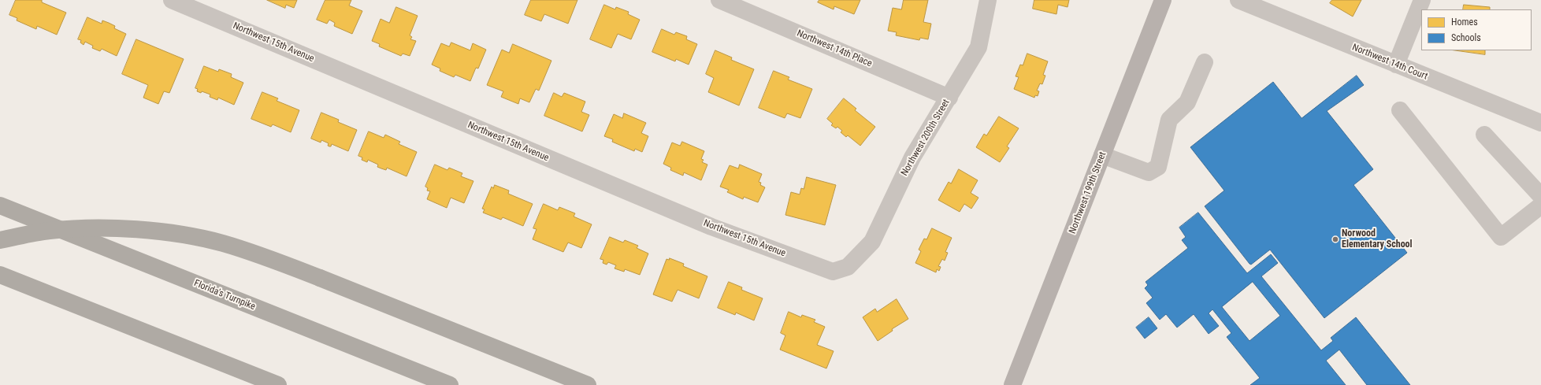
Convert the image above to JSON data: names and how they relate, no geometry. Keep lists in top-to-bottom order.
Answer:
{
  "streets": {
    "highway": ["Florida's Turnpike"],
    "main road": ["Northwest 199th Street"],
    "street": [
      "Northwest 15th Avenue",
      "Northwest 14th Place",
      "Northwest 14th Court",
      "Northwest 200th Street"
    ]
  },
  "crossings": [
    ["Northwest 15th Avenue", "Northwest 200th Street"],
    ["Northwest 14th Place", "Northwest 200th Street"]
  ],
  "places": ["Norwood Elementary School"],
  "legend": ["Homes", "Schools"]
}
